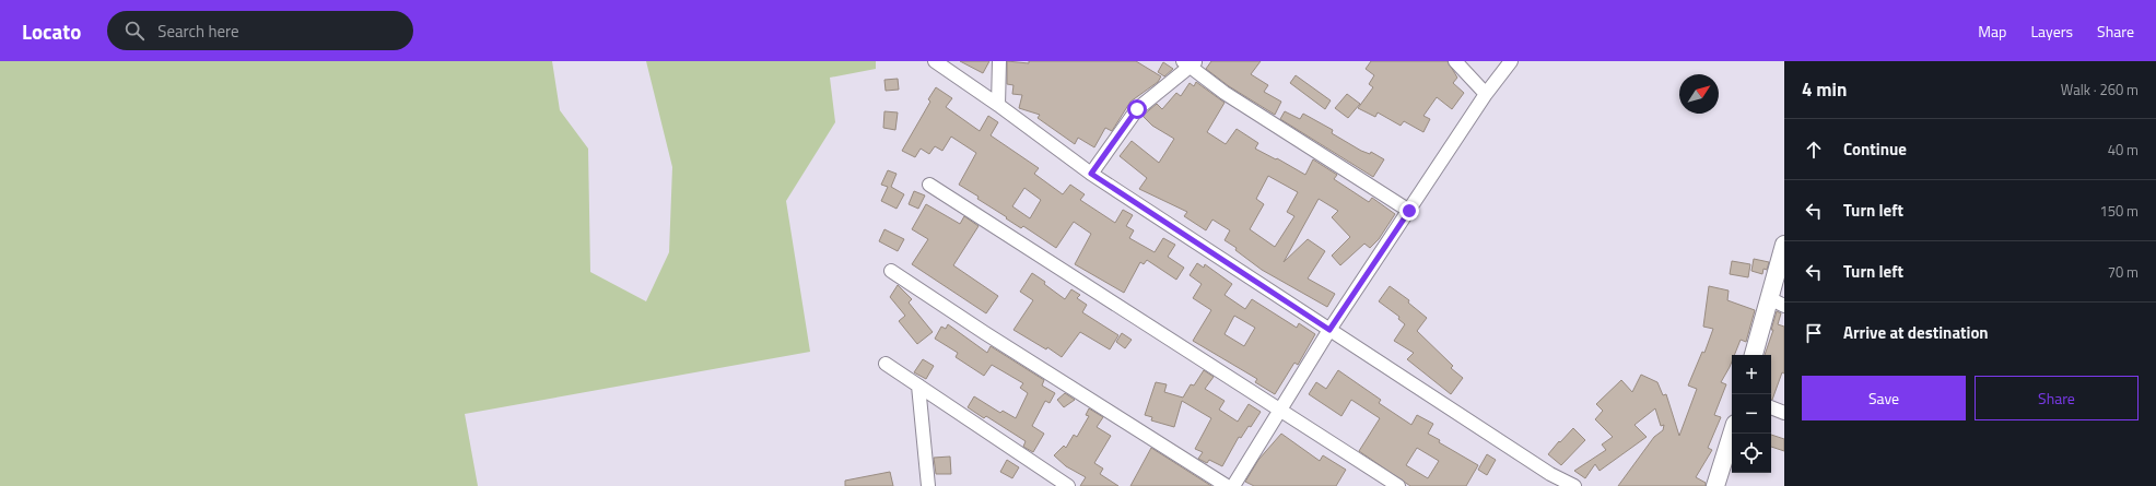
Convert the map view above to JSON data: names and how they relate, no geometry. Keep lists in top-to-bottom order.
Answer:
{
  "north": "top right",
  "page": {
    "header": "Locato",
    "search": "Search here",
    "nav": ["Map", "Layers", "Share"],
    "heading": ["4 min", "Walk · 260 m"],
    "list": [
      ["Continue", "40 m"],
      ["Turn left", "150 m"],
      ["Turn left", "70 m"],
      "Arrive at destination"
    ],
    "map_buttons": ["+", "−"],
    "buttons": ["Save", "Share"]
  }
}
